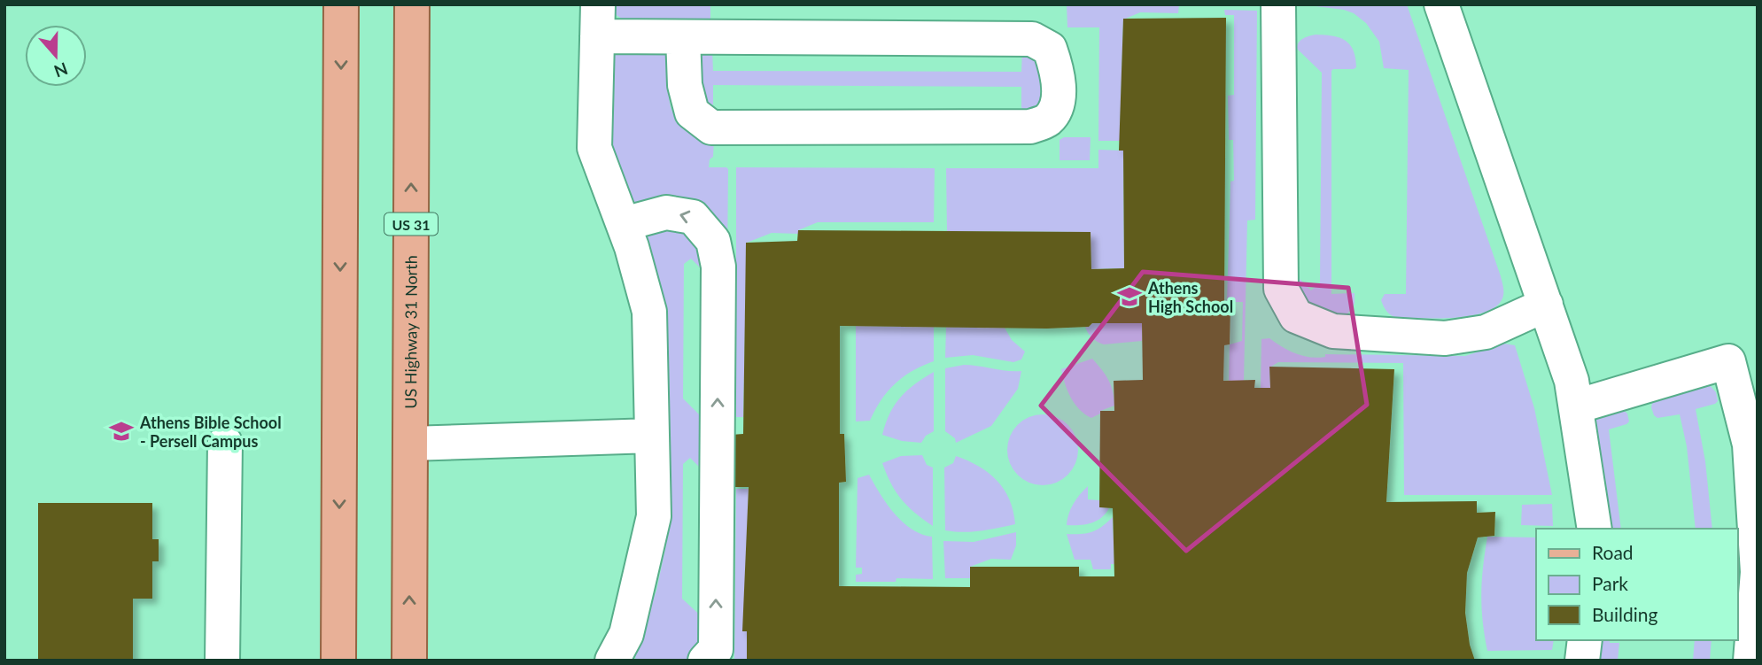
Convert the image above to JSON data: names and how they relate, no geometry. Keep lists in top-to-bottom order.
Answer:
{
  "streets": {
    "main road": ["US 31", "US Highway 31 North"]
  },
  "places": {
    "school or university": ["Athens High School", "Athens Bible School - Persell Campus"]
  },
  "legend": ["Road", "Park", "Building"],
  "north": "bottom"
}
